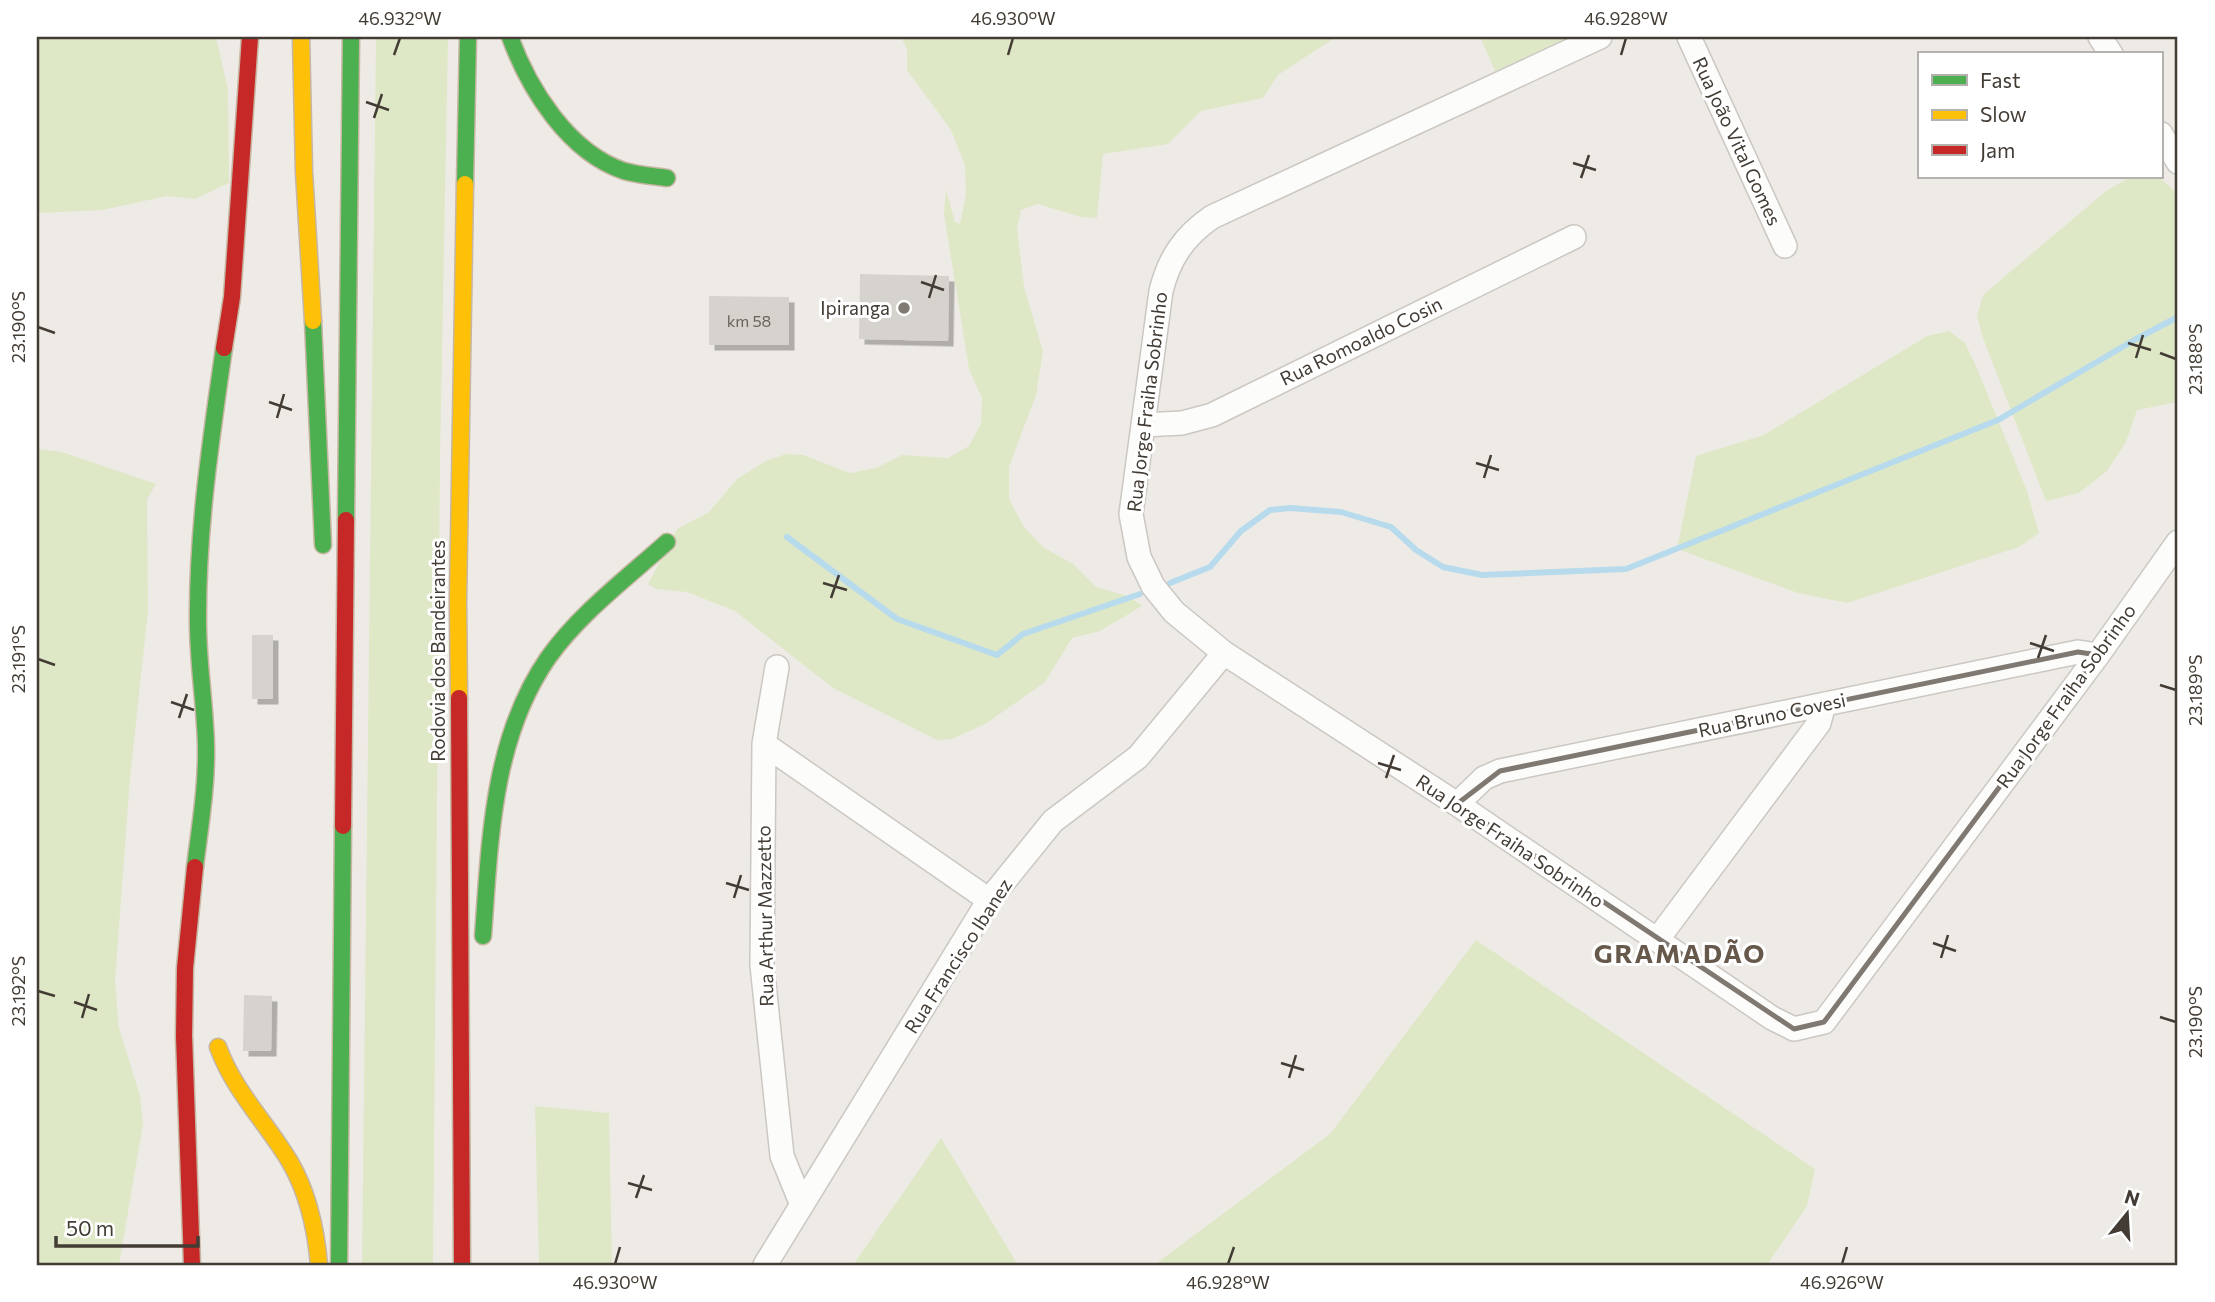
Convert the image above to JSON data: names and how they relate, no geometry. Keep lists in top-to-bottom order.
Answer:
{
  "streets": {
    "highway": ["Rodovia dos Bandeirantes"],
    "street": [
      "Rua João Vital Gomes",
      "Rua Romoaldo Cosin",
      "Rua Jorge Fraiha Sobrinho",
      "Rua Bruno Covesi",
      "Rua Arthur Mazzetto",
      "Rua Francisco Ibanez"
    ]
  },
  "crossings": [
    ["Rua Romoaldo Cosin", "Rua Jorge Fraiha Sobrinho"],
    ["Rua Jorge Fraiha Sobrinho", "Rua Bruno Covesi"],
    ["Rua Jorge Fraiha Sobrinho", "Rua Francisco Ibanez"],
    ["Rua Arthur Mazzetto", "Rua Francisco Ibanez"]
  ],
  "districts": ["GRAMADÃO"],
  "places": ["Ipiranga"],
  "house_numbers": ["km 58"],
  "legend": ["Fast", "Slow", "Jam"],
  "scale_bar": "50 m",
  "north": "top",
  "coordinates": [
    "46.932°W",
    "46.930°W",
    "46.928°W",
    "23.190°S",
    "23.188°S",
    "23.191°S",
    "23.189°S",
    "23.192°S",
    "46.926°W"
  ]
}
